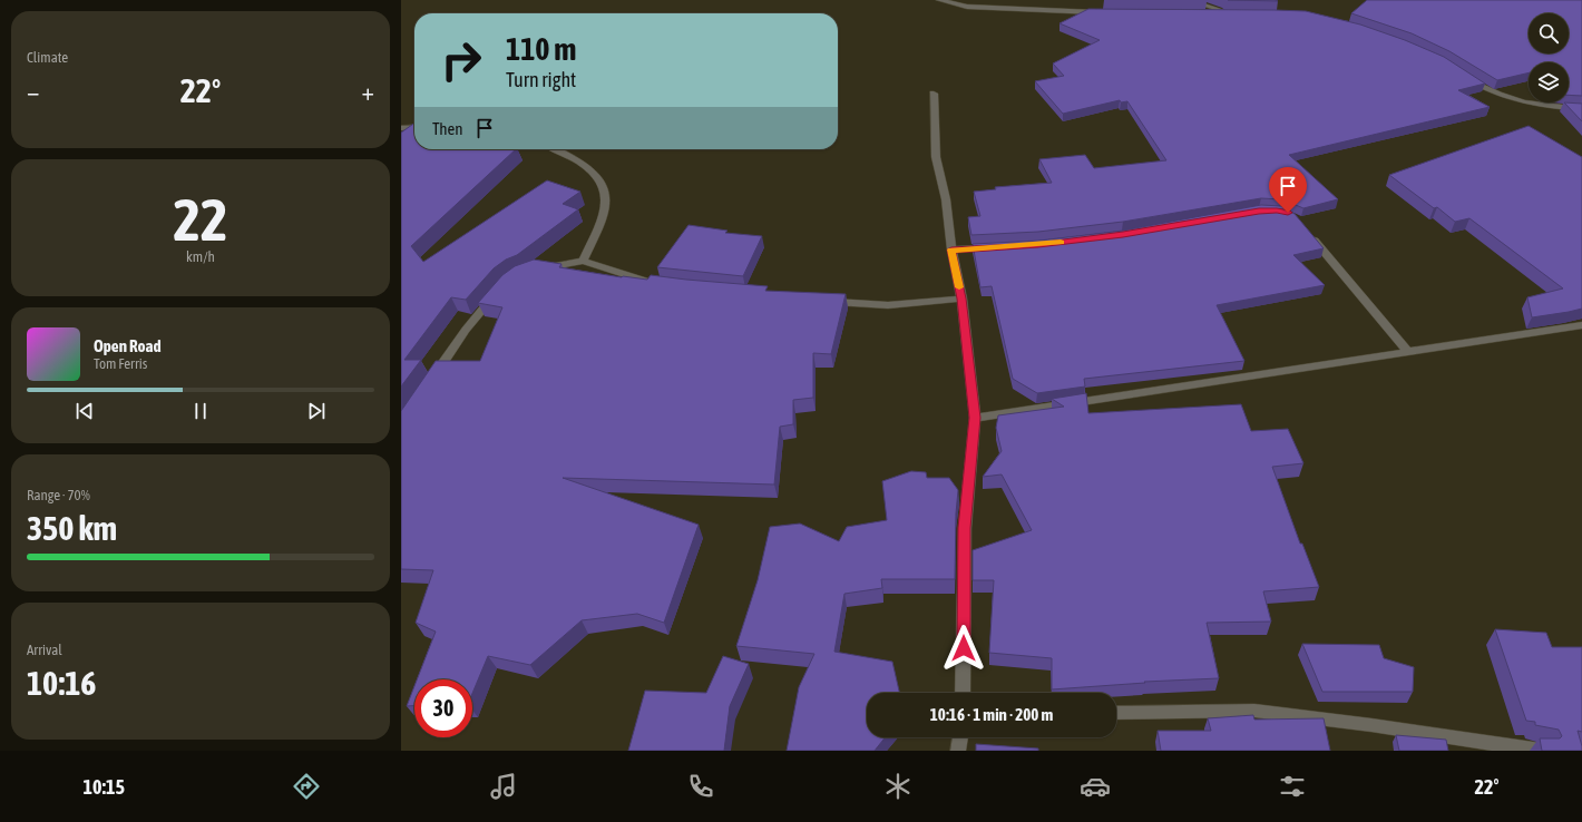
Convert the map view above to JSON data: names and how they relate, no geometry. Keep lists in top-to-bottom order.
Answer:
{
  "page": {
    "tile": [
      "Climate",
      ["22", "km/h"],
      ["Range · 70%", "350 km"],
      ["Arrival", "10:16"]
    ],
    "turn": ["110 m", "Turn right"],
    "heat": ["−", "22°", "+"],
    "then": "Then",
    "song": ["Open Road", "Tom Ferris"],
    "limit": "30",
    "trip": "10:16 · 1 min · 200 m",
    "tabs": ["10:15", "22°"]
  }
}
